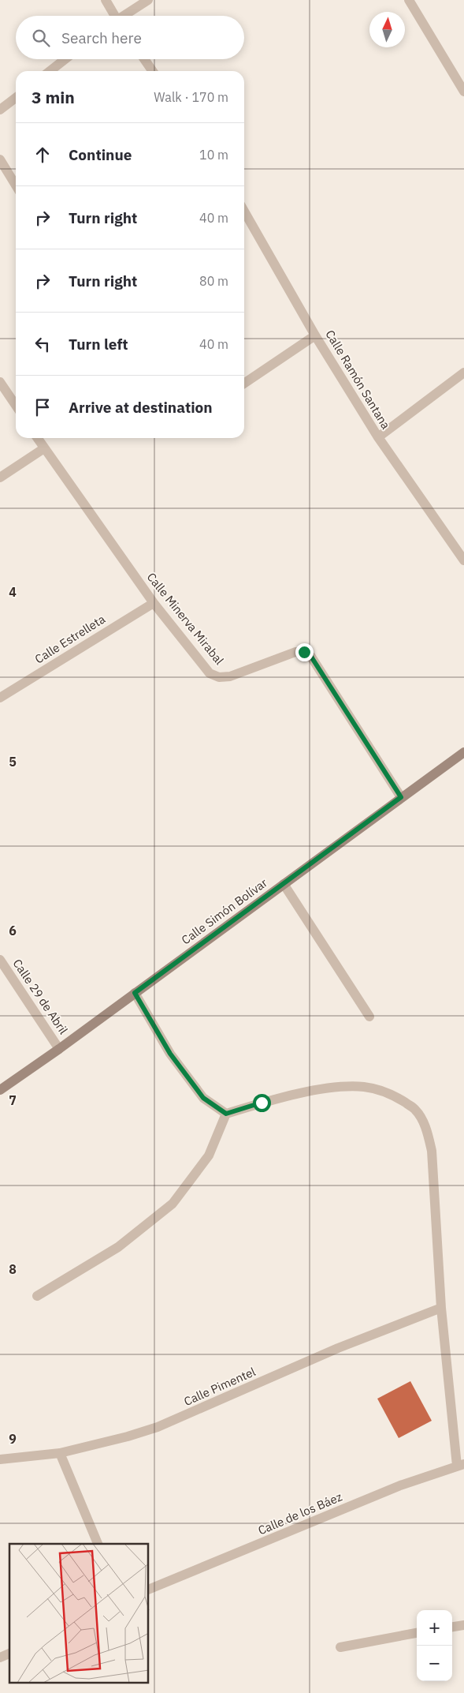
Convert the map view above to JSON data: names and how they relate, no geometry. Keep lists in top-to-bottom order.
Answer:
{
  "streets": {
    "street": [
      "Calle Ramón Santana",
      "Calle Minerva Mirabal",
      "Calle Estrelleta",
      "Calle Simón Bolívar",
      "Calle 29 de Abril",
      "Calle Pimentel",
      "Calle de los Báez"
    ]
  },
  "crossings": [
    ["Calle Minerva Mirabal", "Calle Estrelleta"],
    ["Calle Minerva Mirabal", "Calle Simón Bolívar"],
    ["Calle Simón Bolívar", "Calle 29 de Abril"]
  ],
  "north": "top",
  "page": {
    "search": "Search here",
    "heading": ["3 min", "Walk · 170 m"],
    "list": [
      ["Continue", "10 m"],
      ["Turn right", "40 m"],
      ["Turn right", "80 m"],
      ["Turn left", "40 m"],
      "Arrive at destination"
    ],
    "map_buttons": ["+", "−"]
  },
  "grid": {
    "rows": [
      "4",
      "5",
      "6",
      "7",
      "8",
      "9"
    ]
  }
}
